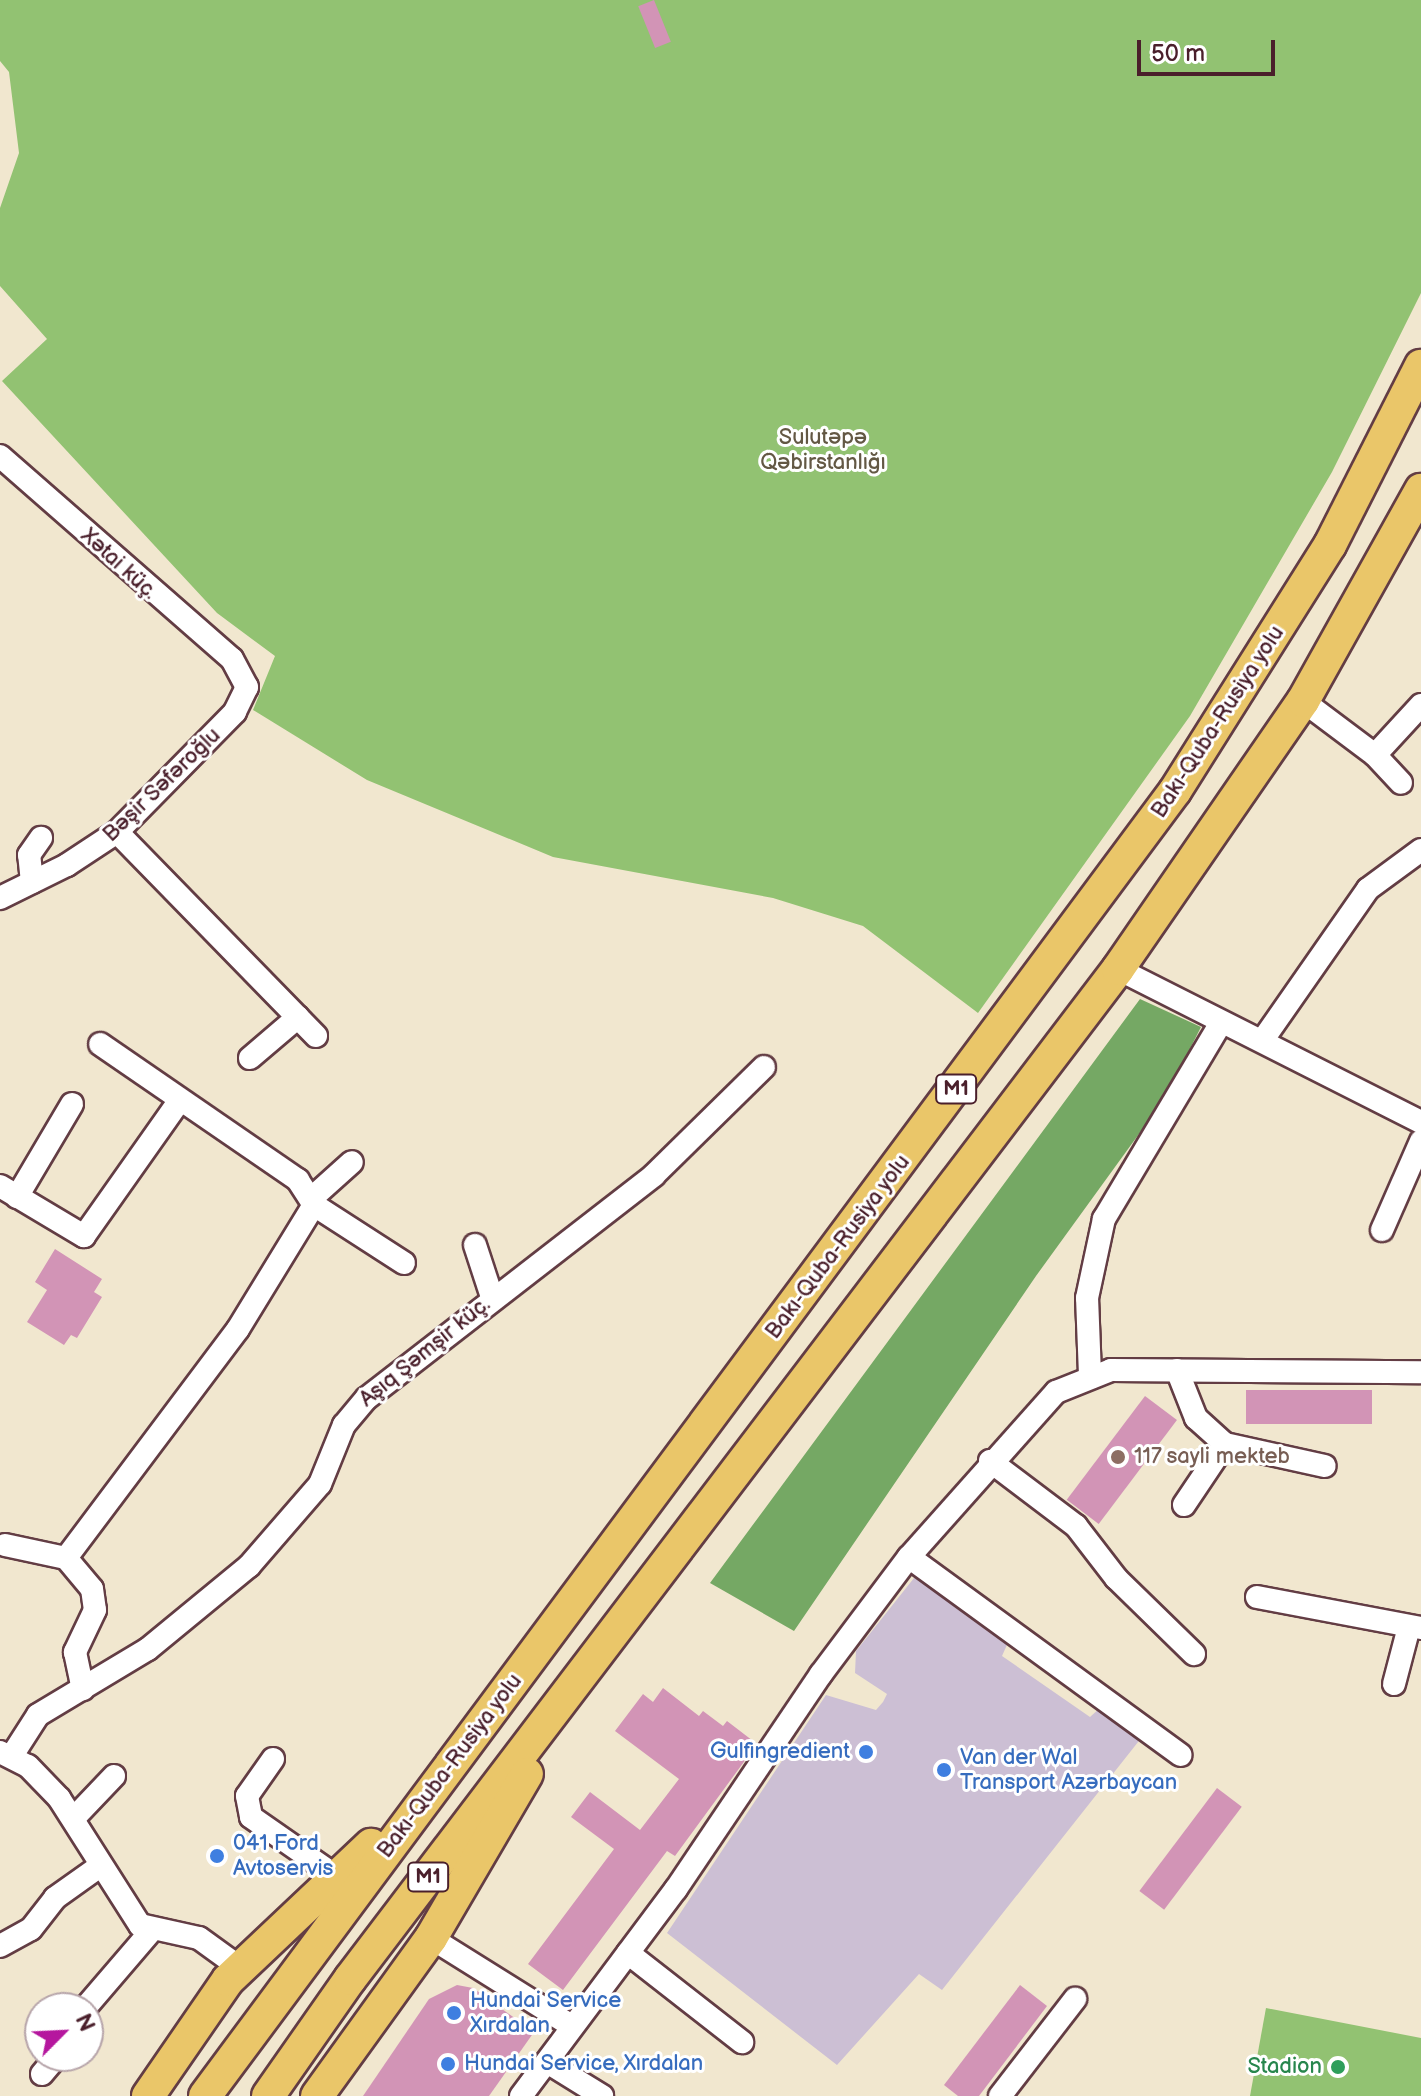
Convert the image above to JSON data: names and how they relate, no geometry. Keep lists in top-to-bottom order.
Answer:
{
  "streets": {
    "highway": ["Bakı-Quba-Rusiya yolu", "M1"],
    "street": ["Xətai küç.", "Bəşir Səfəroğlu", "Aşıq Şəmşir küç."]
  },
  "crossings": [
    ["Xətai küç.", "Bəşir Səfəroğlu"]
  ],
  "parks": ["Sulutəpə Qəbirstanlığı"],
  "places": [
    "117 sayli mekteb",
    "Gulfingredient",
    "Van der Wal Transport Azərbaycan",
    "041 Ford Avtoservis",
    "Hundai Service Xırdalan",
    "Hundai Service, Xırdalan",
    "Stadion"
  ],
  "scale_bar": "50 m",
  "north": "top right"
}
